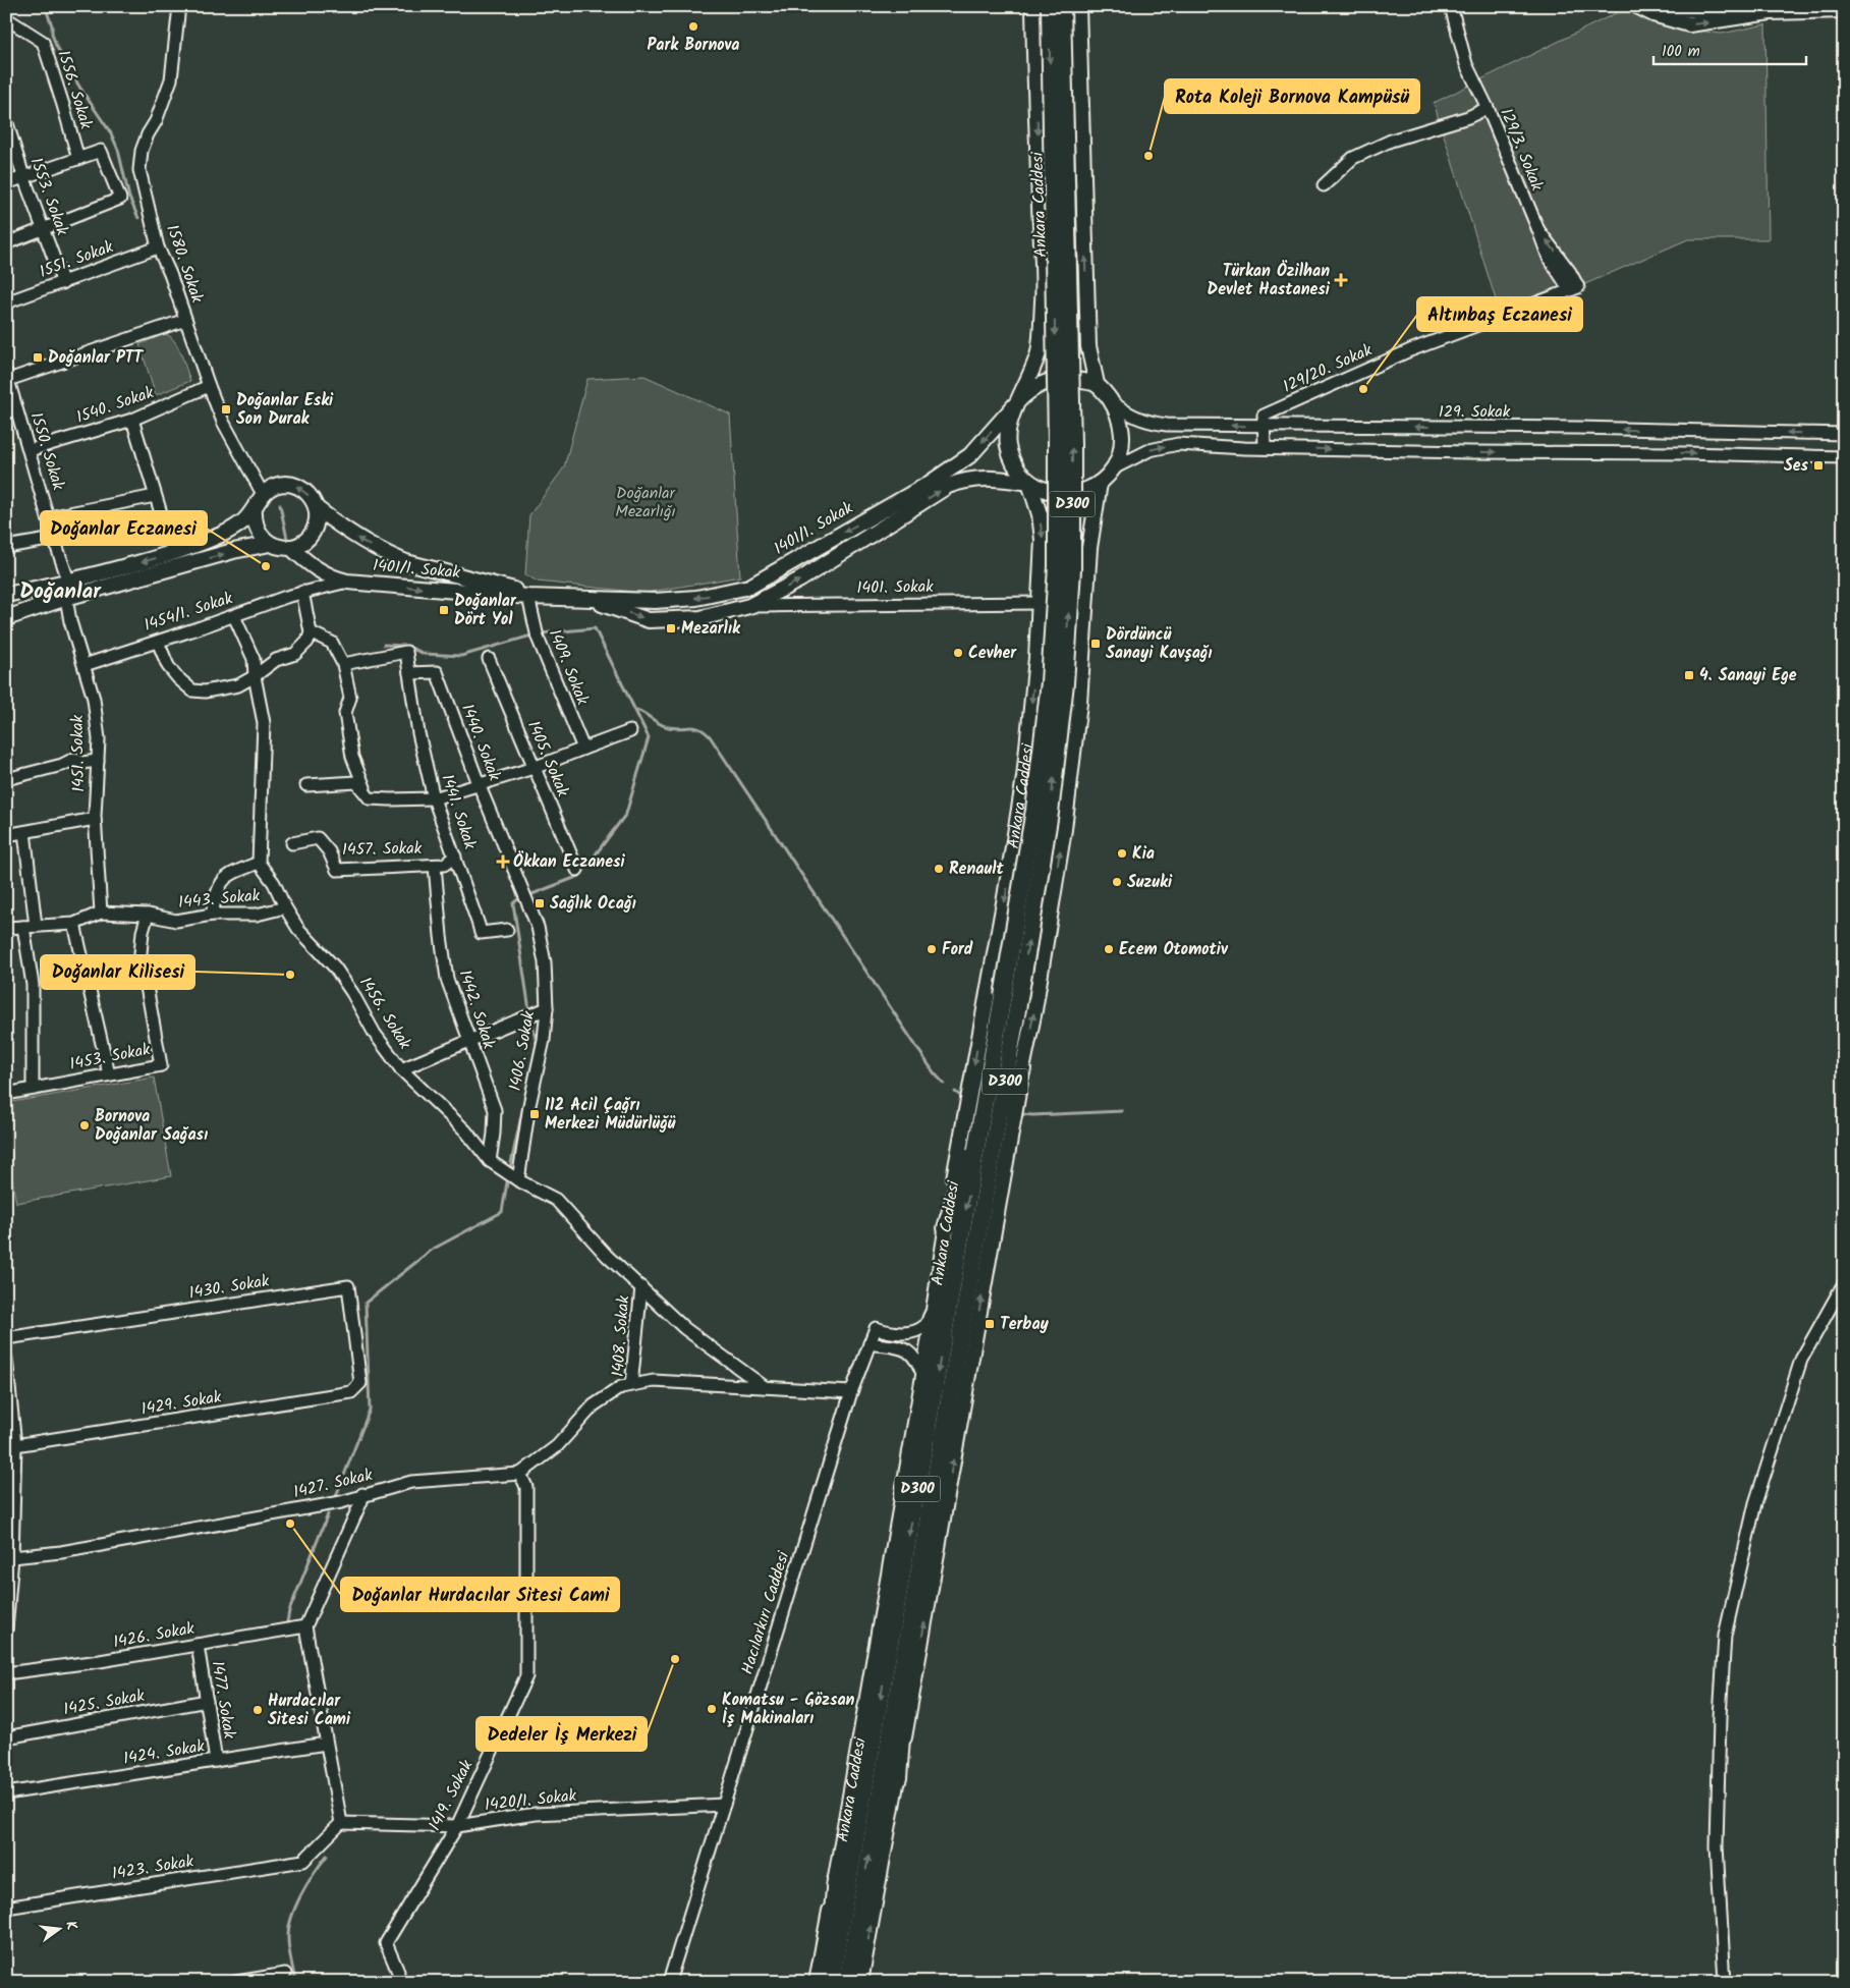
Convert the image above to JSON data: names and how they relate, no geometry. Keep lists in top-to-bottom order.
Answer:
{
  "streets": {
    "highway": ["Ankara Caddesi", "D300"],
    "main road": ["1401/1. Sokak"],
    "street": [
      "1556. Sokak",
      "129/3. Sokak",
      "1553. Sokak",
      "1551. Sokak",
      "1580. Sokak",
      "129/20. Sokak",
      "1540. Sokak",
      "129. Sokak",
      "1550. Sokak",
      "1401. Sokak",
      "1454/1. Sokak",
      "1409. Sokak",
      "1440. Sokak",
      "1451. Sokak",
      "1405. Sokak",
      "1441. Sokak",
      "1457. Sokak",
      "1443. Sokak",
      "1442. Sokak",
      "1456. Sokak",
      "1406. Sokak",
      "1453. Sokak",
      "1430. Sokak",
      "1408. Sokak",
      "1429. Sokak",
      "1427. Sokak",
      "Hacılarkırı Caddesi",
      "1426. Sokak",
      "1477. Sokak",
      "1425. Sokak",
      "1424. Sokak",
      "1419. Sokak",
      "1420/1. Sokak",
      "1423. Sokak"
    ]
  },
  "crossings": [
    ["129/3. Sokak", "129/20. Sokak"],
    ["1553. Sokak", "1551. Sokak"],
    ["Ankara Caddesi", "129. Sokak"],
    ["Ankara Caddesi", "1401/1. Sokak"],
    ["Ankara Caddesi", "1401. Sokak"],
    ["Ankara Caddesi", "Hacılarkırı Caddesi"],
    ["1551. Sokak", "1580. Sokak"],
    ["1580. Sokak", "1540. Sokak"],
    ["129/20. Sokak", "129. Sokak"],
    ["1540. Sokak", "1550. Sokak"],
    ["129. Sokak", "1401/1. Sokak"],
    ["1401/1. Sokak", "1401. Sokak"],
    ["1401/1. Sokak", "1454/1. Sokak"],
    ["1401/1. Sokak", "1409. Sokak"],
    ["1454/1. Sokak", "1451. Sokak"],
    ["1440. Sokak", "1441. Sokak"],
    ["1440. Sokak", "1406. Sokak"],
    ["1451. Sokak", "1443. Sokak"],
    ["1441. Sokak", "1457. Sokak"],
    ["1457. Sokak", "1442. Sokak"],
    ["1443. Sokak", "1456. Sokak"],
    ["1443. Sokak", "1453. Sokak"],
    ["1442. Sokak", "1456. Sokak"],
    ["1456. Sokak", "1406. Sokak"],
    ["1456. Sokak", "1408. Sokak"],
    ["1430. Sokak", "1429. Sokak"],
    ["1408. Sokak", "Hacılarkırı Caddesi"],
    ["1427. Sokak", "1419. Sokak"],
    ["Hacılarkırı Caddesi", "1420/1. Sokak"],
    ["1426. Sokak", "1477. Sokak"],
    ["1477. Sokak", "1425. Sokak"],
    ["1477. Sokak", "1424. Sokak"],
    ["1419. Sokak", "1420/1. Sokak"],
    ["1420/1. Sokak", "1423. Sokak"]
  ],
  "districts": ["Doğanlar"],
  "parks": ["Doğanlar Mezarlığı"],
  "places": {
    "other": [
      "Park Bornova",
      "Rota Koleji Bornova Kampüsü",
      "Altınbaş Eczanesi",
      "Doğanlar Eczanesi",
      "Cevher",
      "Kia",
      "Renault",
      "Suzuki",
      "Ford",
      "Ecem Otomotiv",
      "Doğanlar Kilisesi",
      "Bornova Doğanlar Sağası",
      "Doğanlar Hurdacılar Sitesi Cami",
      "Dedeler İş Merkezi",
      "Komatsu - Gözsan İş Makinaları",
      "Hurdacılar Sitesi Cami"
    ],
    "health": ["Türkan Özilhan Devlet Hastanesi", "Ökkan Eczanesi"],
    "transit": [
      "Doğanlar PTT",
      "Doğanlar Eski Son Durak",
      "Ses",
      "Doğanlar Dört Yol",
      "Mezarlık",
      "Dördüncü Sanayi Kavşağı",
      "4. Sanayi Ege",
      "Sağlık Ocağı",
      "112 Acil Çağrı Merkezi Müdürlüğü",
      "Terbay"
    ]
  },
  "scale_bar": "100 m",
  "north": "right"
}
